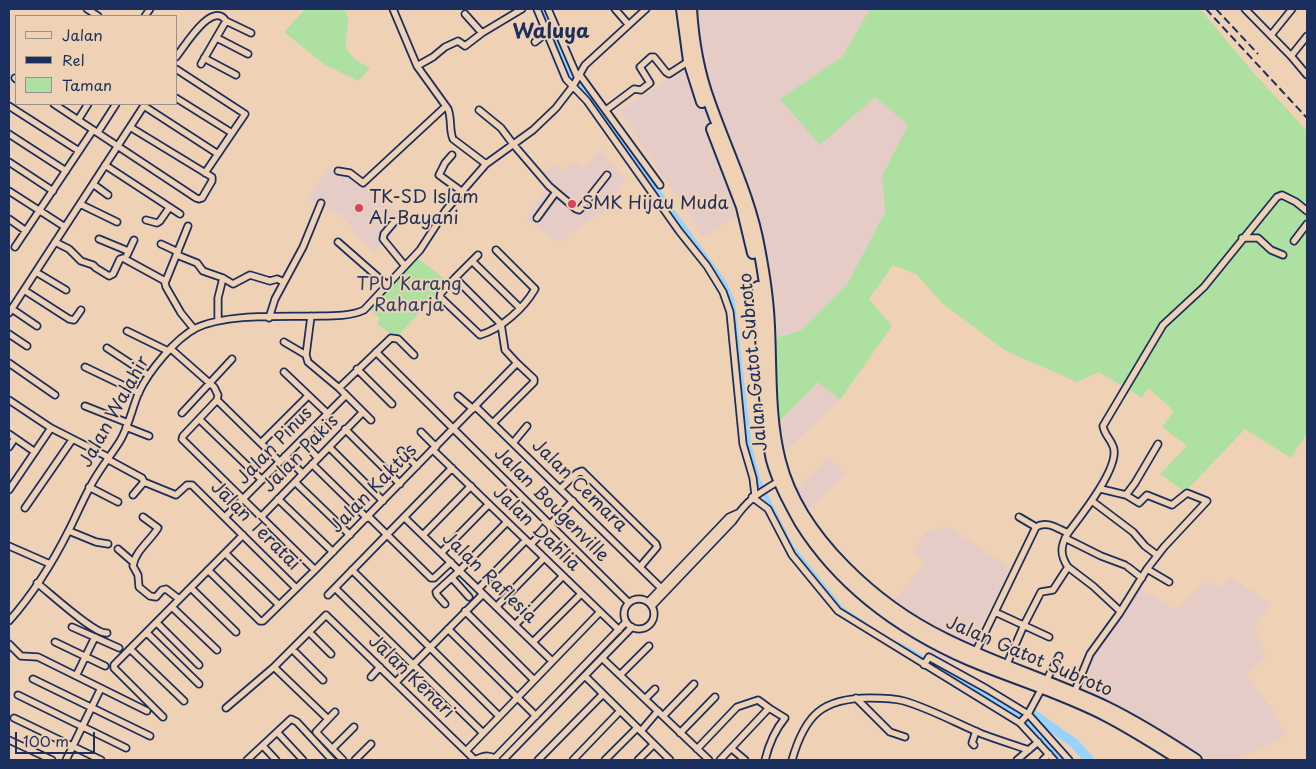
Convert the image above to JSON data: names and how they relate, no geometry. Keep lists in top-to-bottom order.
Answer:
{
  "streets": {
    "highway": ["Jalan Gatot Subroto"],
    "street": [
      "Jalan Walahir",
      "Jalan Pinus",
      "Jalan Pakis",
      "Jalan Cemara",
      "Jalan Kaktus",
      "Jalan Bougenville",
      "Jalan Teratai",
      "Jalan Dahlia",
      "Jalan Raflesia",
      "Jalan Kenari"
    ]
  },
  "crossings": [
    ["Jalan Pinus", "Jalan Teratai"],
    ["Jalan Cemara", "Jalan Kaktus"],
    ["Jalan Kaktus", "Jalan Bougenville"],
    ["Jalan Kaktus", "Jalan Teratai"],
    ["Jalan Kaktus", "Jalan Dahlia"]
  ],
  "districts": ["Waluya"],
  "parks": ["TPU Karang Raharja"],
  "places": ["SMK Hijau Muda", "TK-SD Islam Al-Bayani"],
  "legend": ["Jalan", "Rel", "Taman"],
  "scale_bar": "100 m"
}
